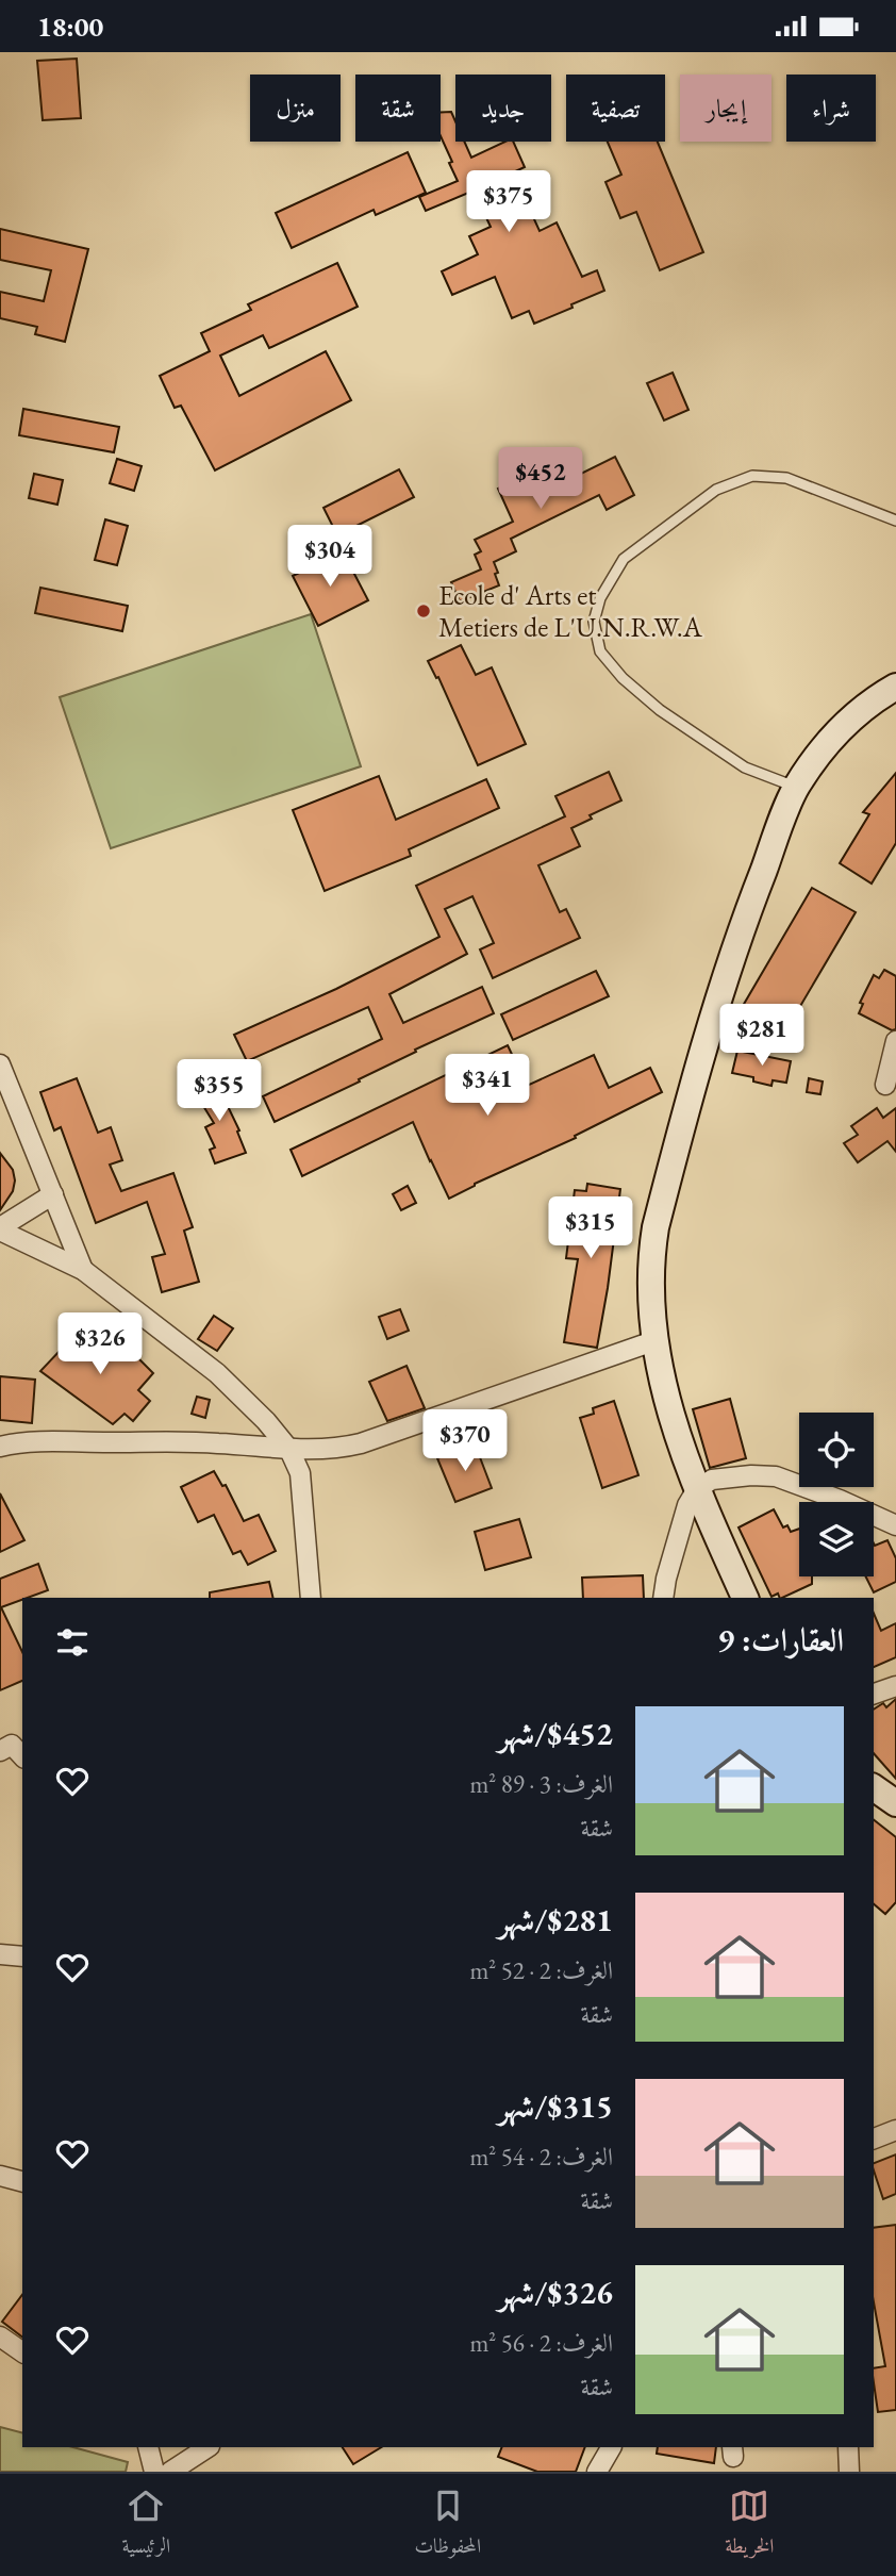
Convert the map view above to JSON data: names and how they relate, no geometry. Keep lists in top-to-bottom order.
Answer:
{
  "places": ["Ecole d' Arts et Metiers de L'U.N.R.W.A"],
  "page": {
    "status": "18:00",
    "chip": [
      "شراء",
      "إيجار",
      "تصفية",
      "جديد",
      "شقة",
      "منزل"
    ],
    "price": [
      "$375",
      "$452",
      "$304",
      "$281",
      "$341",
      "$355",
      "$315",
      "$326",
      "$370"
    ],
    "heading": "العقارات: 9",
    "list": [
      {
        "name": "$452/شهر",
        "note": "الغرف: 3 · 89 m² · شقة"
      },
      {
        "name": "$281/شهر",
        "note": "الغرف: 2 · 52 m² · شقة"
      },
      {
        "name": "$315/شهر",
        "note": "الغرف: 2 · 54 m² · شقة"
      },
      {
        "name": "$326/شهر",
        "note": "الغرف: 2 · 56 m² · شقة"
      }
    ],
    "tabs": ["الخريطة", "المحفوظات", "الرئيسية"]
  }
}
